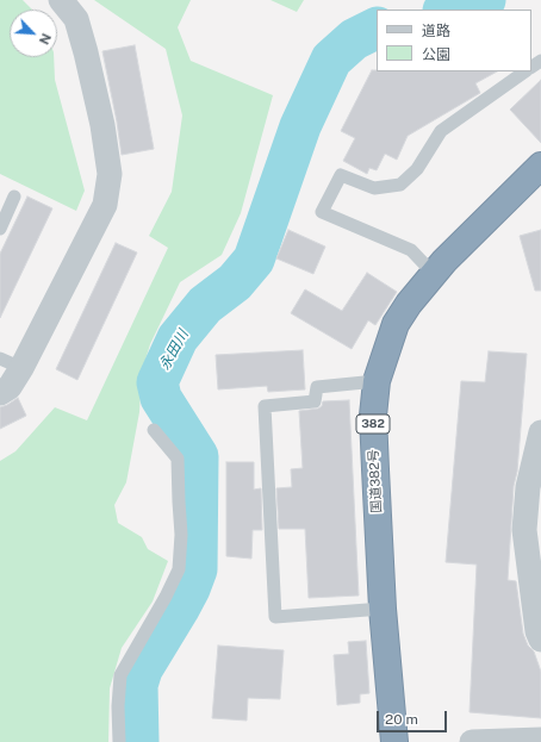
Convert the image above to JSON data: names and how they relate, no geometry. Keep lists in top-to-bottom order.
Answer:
{
  "streets": {
    "highway": ["382", "国道382号"]
  },
  "water": ["永田川"],
  "legend": ["道路", "公園"],
  "scale_bar": "20 m",
  "north": "bottom right"
}
